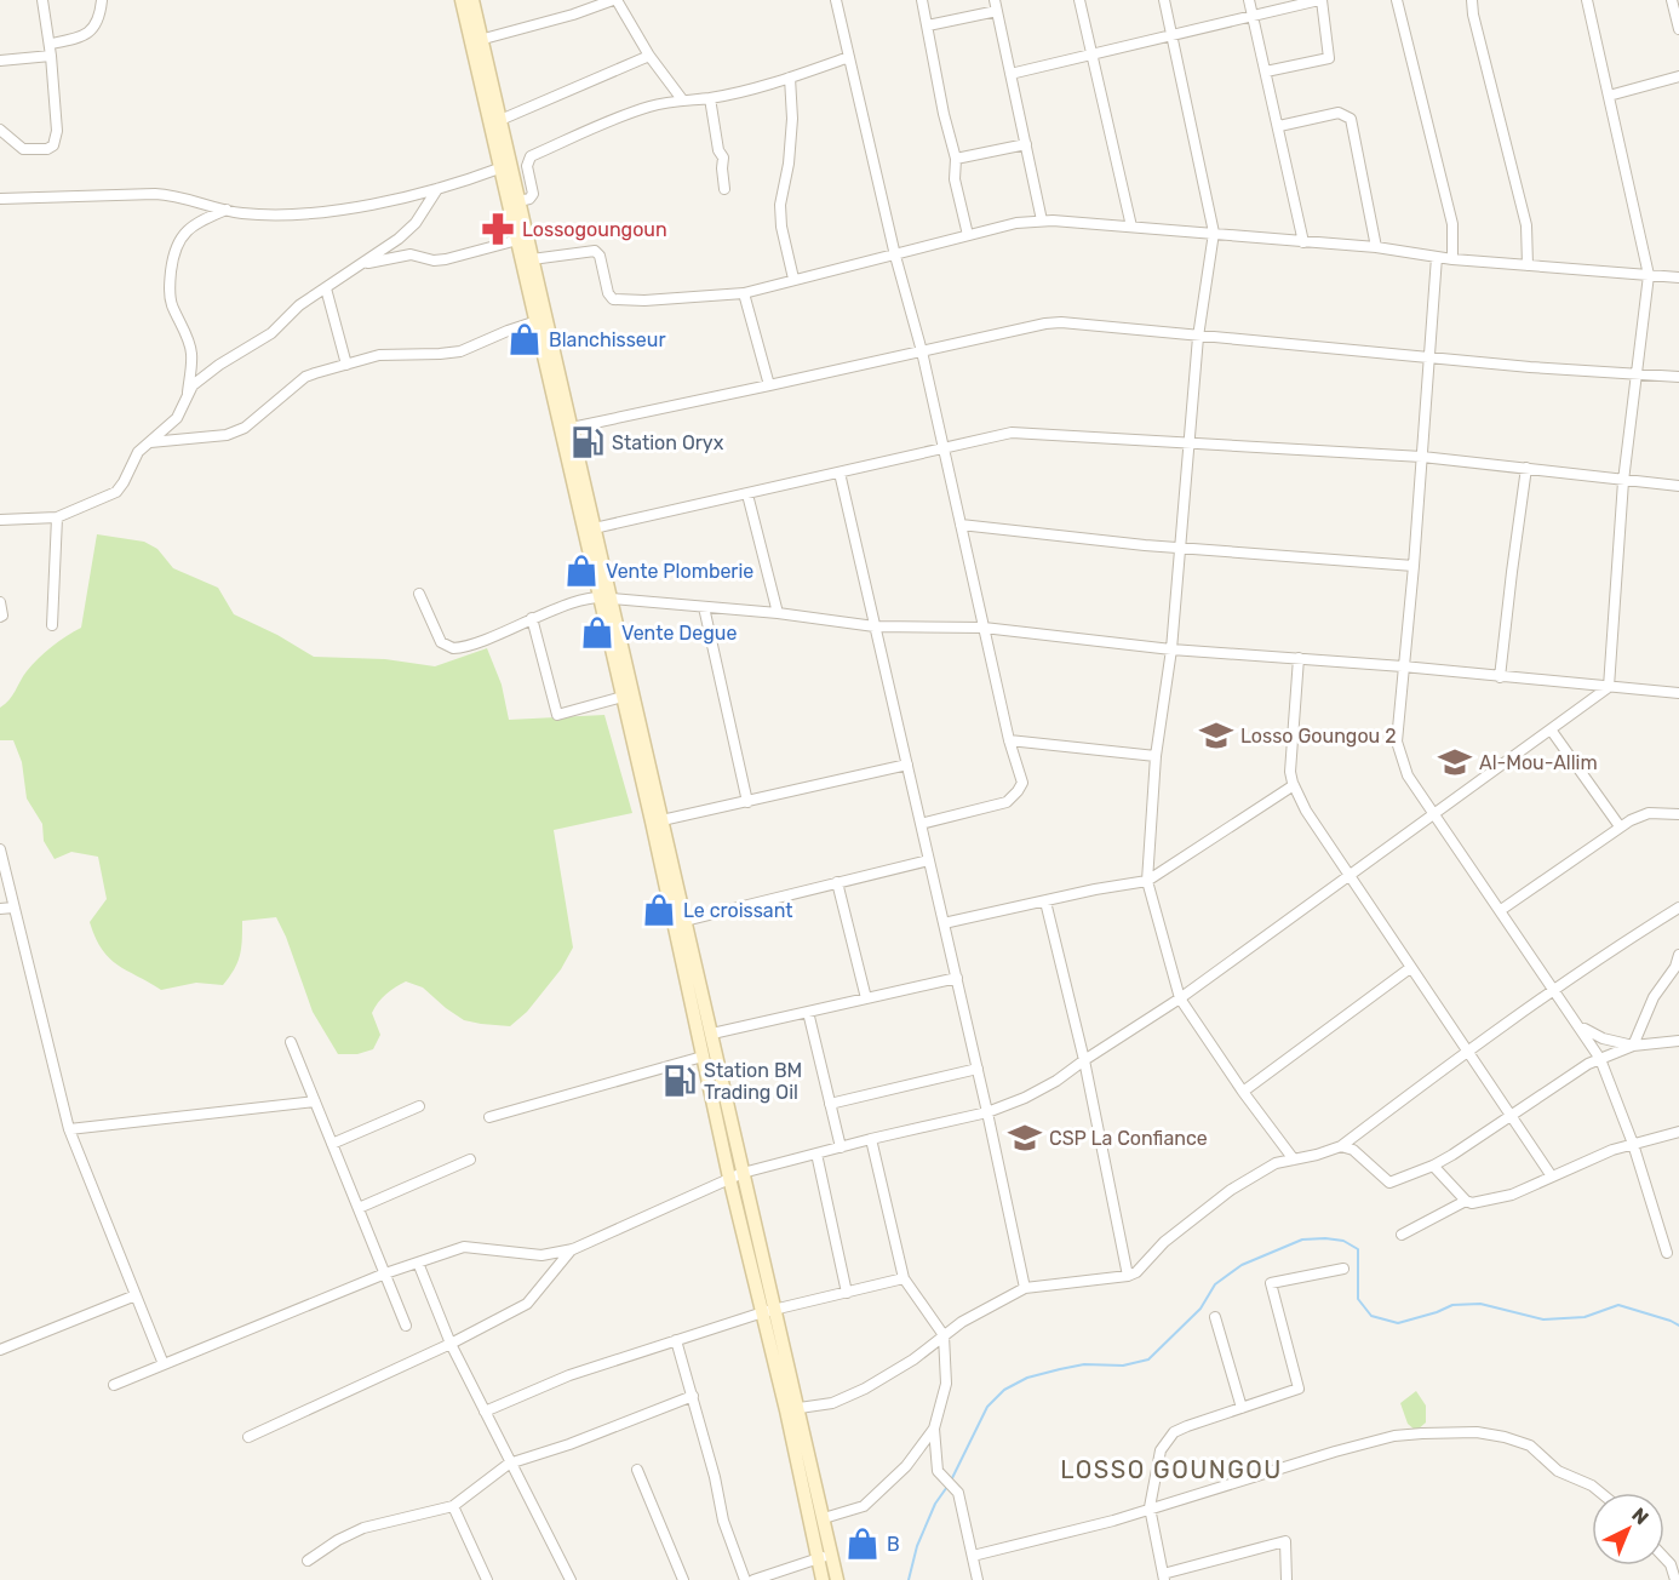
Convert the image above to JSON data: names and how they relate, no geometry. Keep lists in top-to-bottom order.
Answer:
{
  "districts": ["LOSSO GOUNGOU"],
  "places": {
    "pharmacy": ["Lossogoungoun"],
    "shop": [
      "Blanchisseur",
      "Vente Plomberie",
      "Vente Degue",
      "Le croissant",
      "B"
    ],
    "fuel station": ["Station Oryx", "Station BM Trading Oil"],
    "school or university": ["Losso Goungou 2", "Al-Mou-Allim", "CSP La Confiance"]
  },
  "north": "top right"
}
